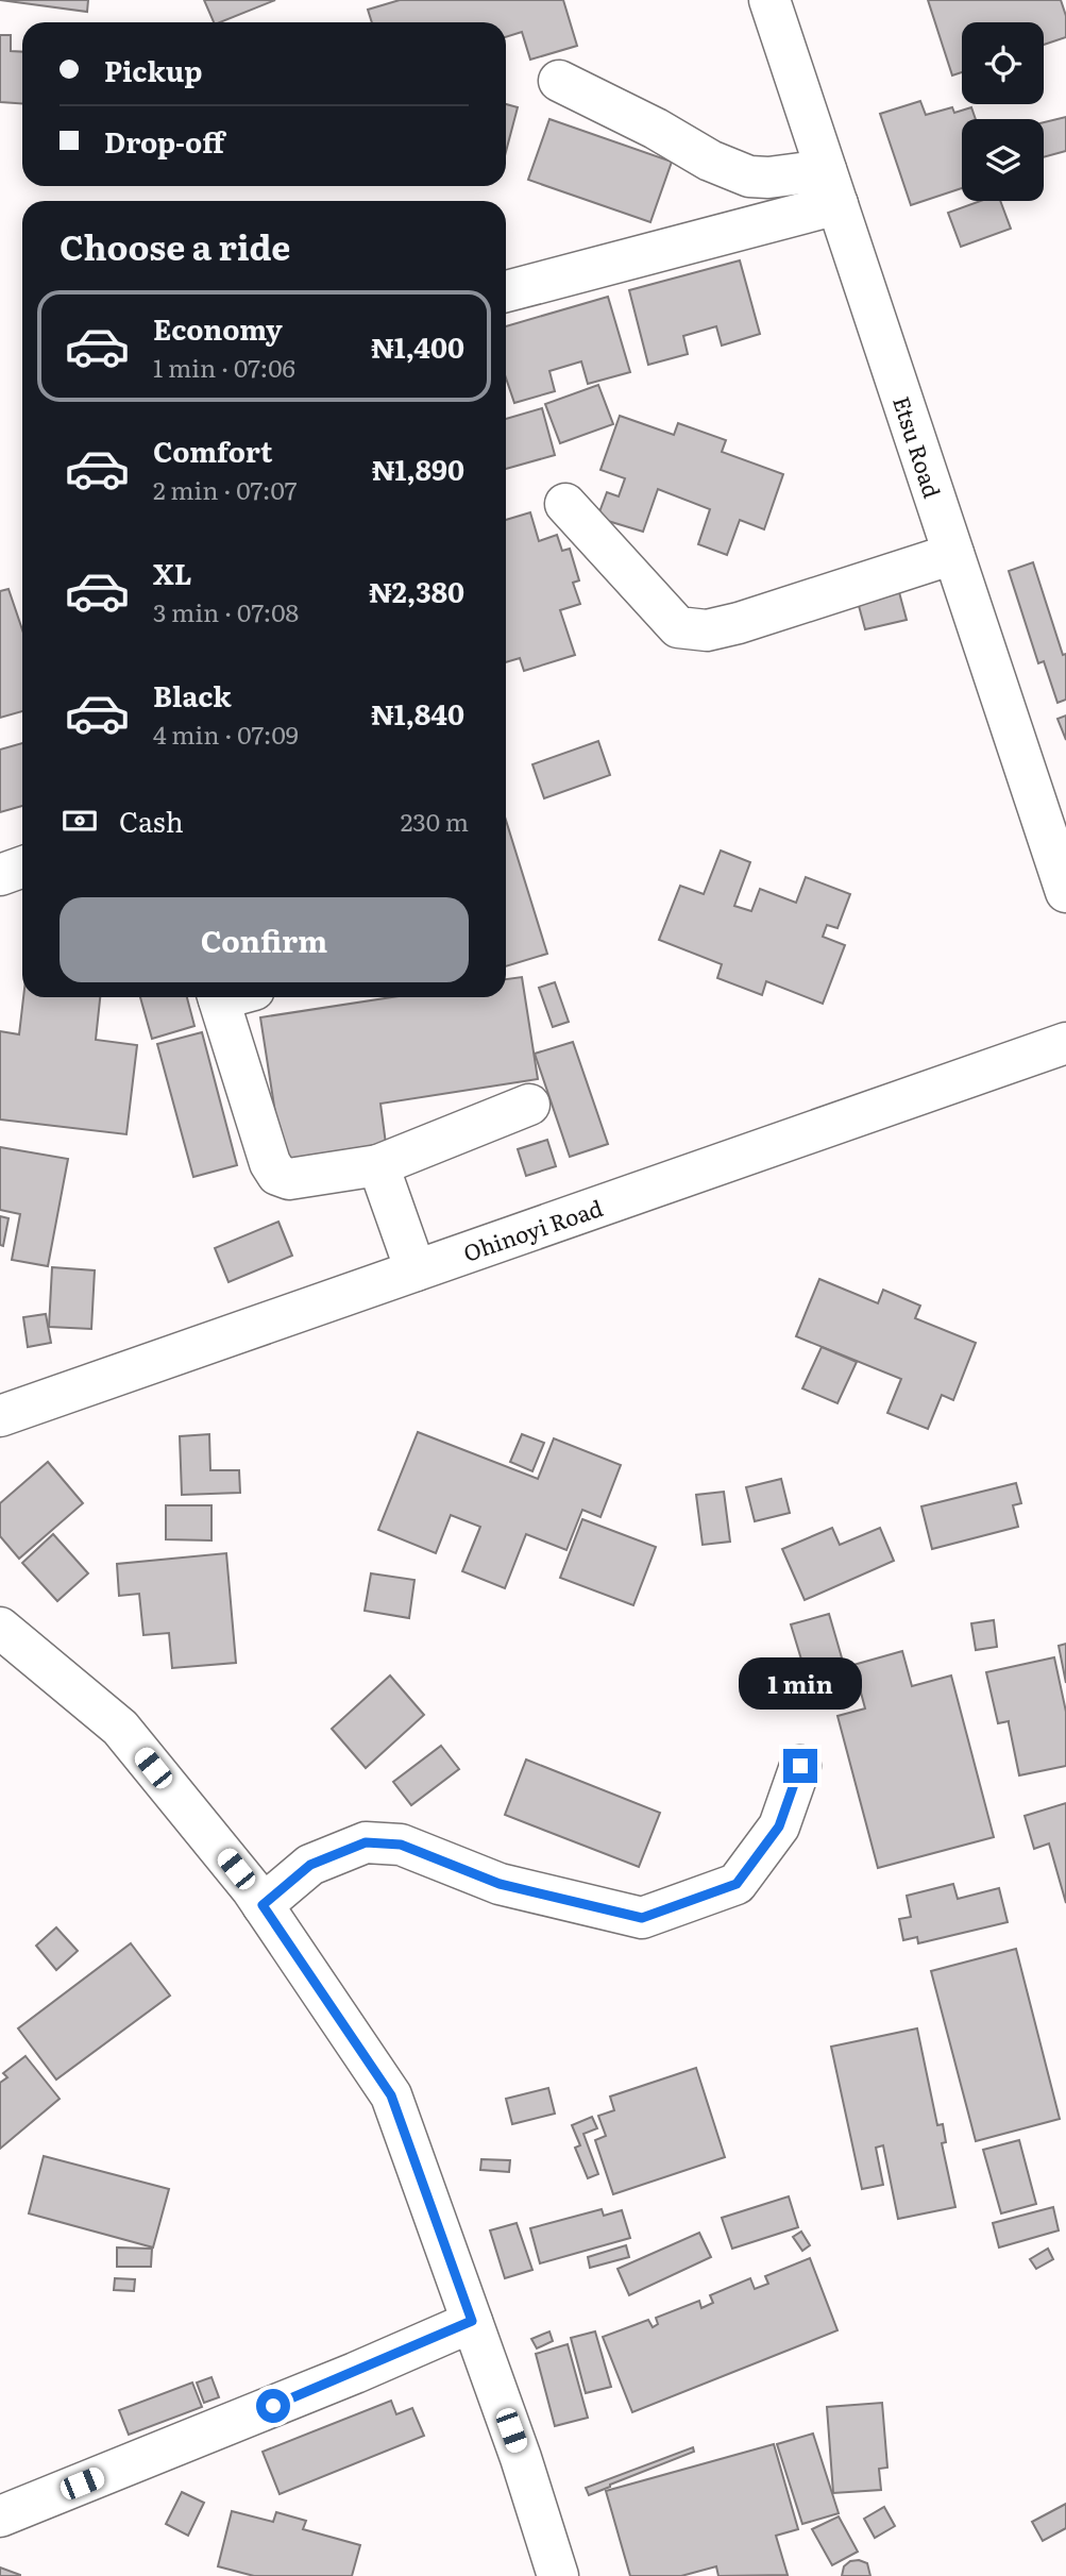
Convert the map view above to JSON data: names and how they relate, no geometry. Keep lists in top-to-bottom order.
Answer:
{
  "streets": {
    "street": ["Etsu Road", "Ohinoyi Road"]
  },
  "page": {
    "banner": ["Pickup", "Drop-off"],
    "heading": "Choose a ride",
    "list": [
      {
        "name": "Economy",
        "note": "1 min · 07:06",
        "value": "₦1,400"
      },
      {
        "name": "Comfort",
        "note": "2 min · 07:07",
        "value": "₦1,890"
      },
      {
        "name": "XL",
        "note": "3 min · 07:08",
        "value": "₦2,380"
      },
      {
        "name": "Black",
        "note": "4 min · 07:09",
        "value": "₦1,840"
      }
    ],
    "pay": ["Cash", "230 m"],
    "buttons": "Confirm",
    "bubble": "1 min"
  }
}
